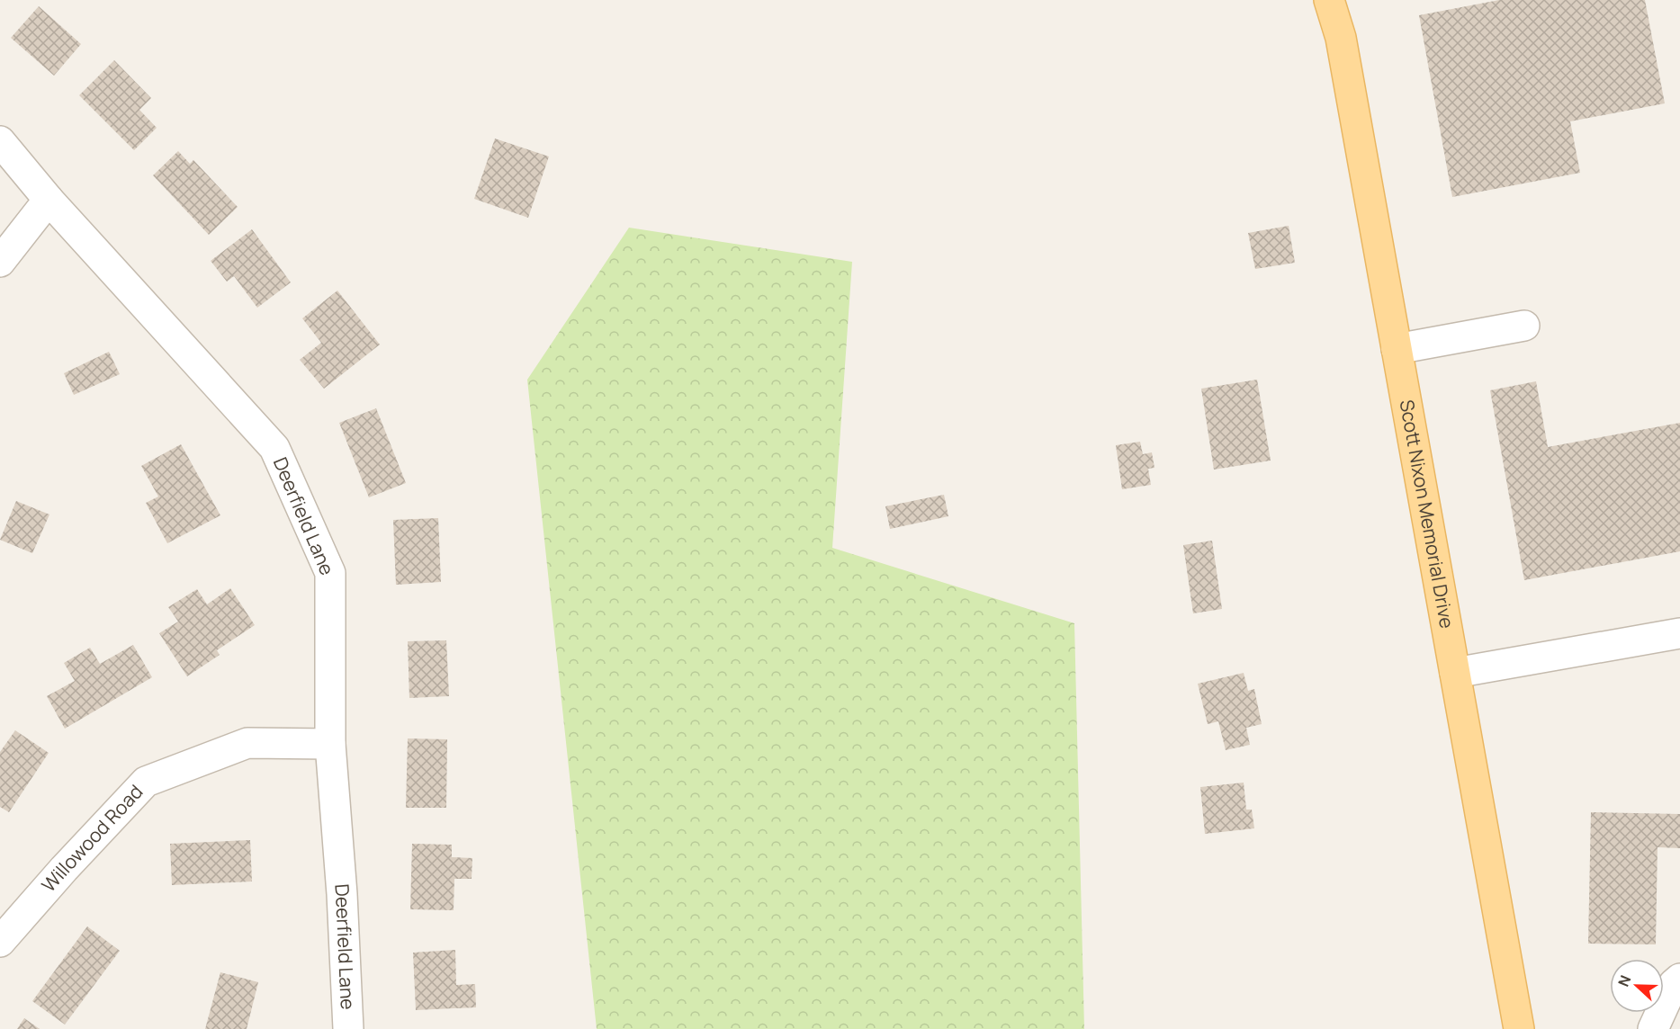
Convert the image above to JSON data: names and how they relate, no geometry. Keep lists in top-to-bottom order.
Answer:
{
  "streets": {
    "main road": ["Scott Nixon Memorial Drive"],
    "street": ["Deerfield Lane", "Willowood Road"]
  },
  "crossings": [
    ["Deerfield Lane", "Willowood Road"]
  ],
  "north": "left"
}
